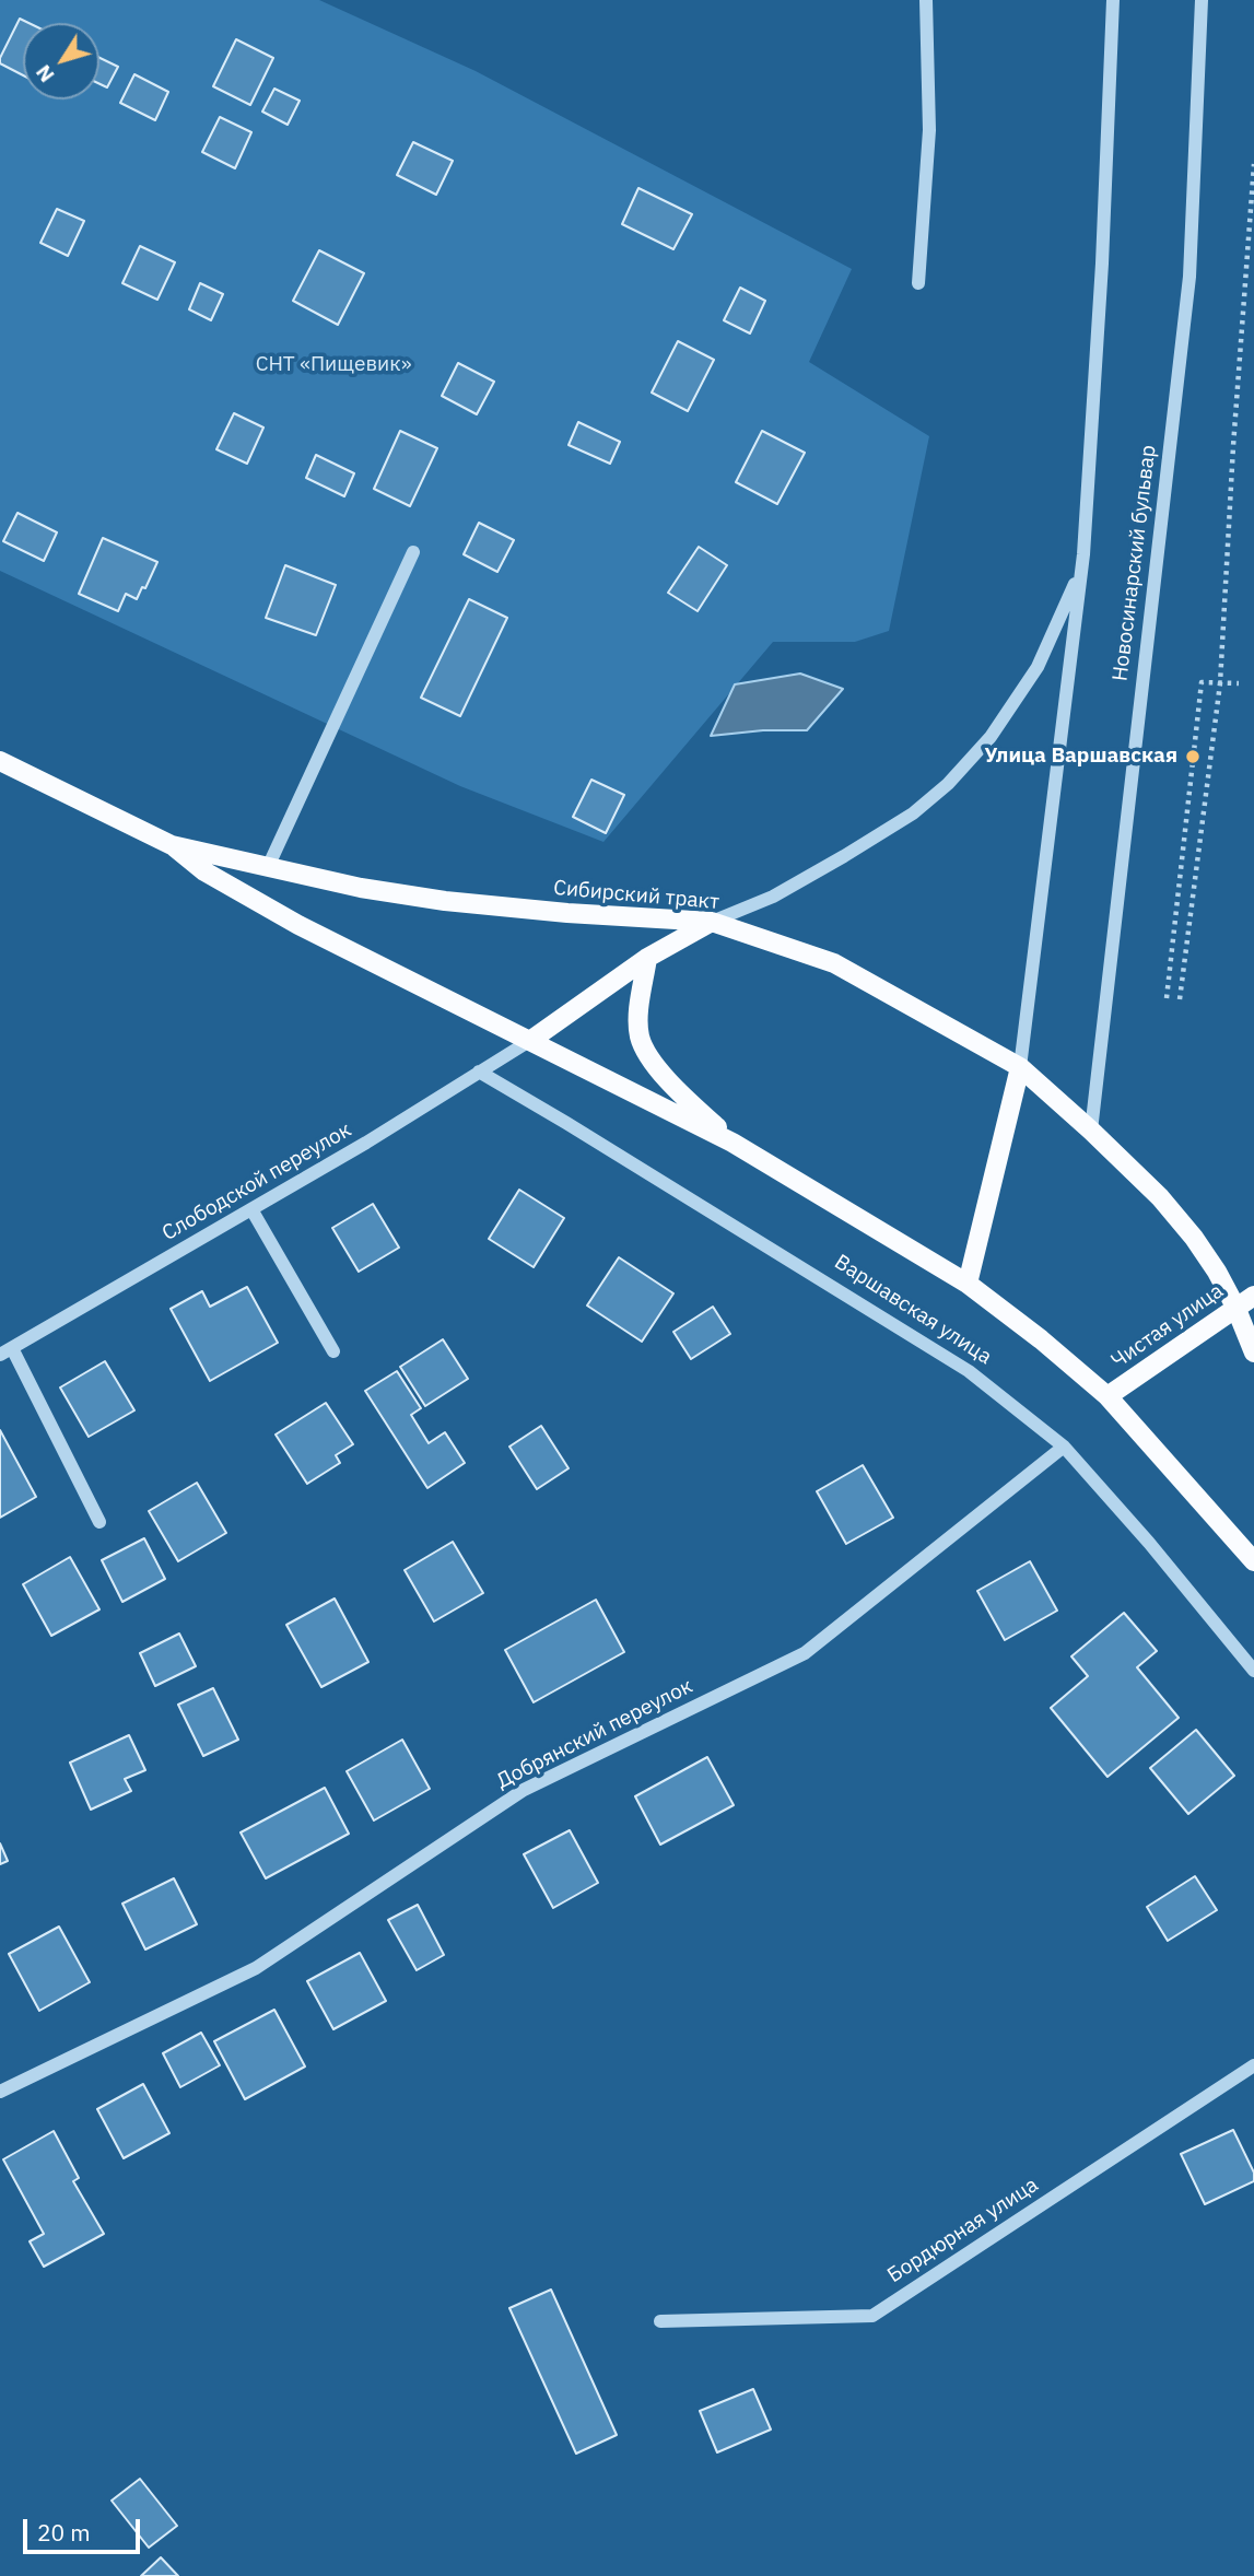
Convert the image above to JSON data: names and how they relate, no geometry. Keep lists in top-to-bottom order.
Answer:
{
  "streets": {
    "main road": ["Сибирский тракт", "Чистая улица"],
    "street": [
      "Новосинарский бульвар",
      "Слободской переулок",
      "Варшавская улица",
      "Добрянский переулок",
      "Бордюрная улица"
    ]
  },
  "crossings": [
    ["Новосинарский бульвар", "Сибирский тракт"],
    ["Сибирский тракт", "Слободской переулок"],
    ["Сибирский тракт", "Чистая улица"],
    ["Слободской переулок", "Варшавская улица"],
    ["Варшавская улица", "Добрянский переулок"]
  ],
  "parks": ["СНТ «Пищевик»"],
  "places": ["Улица Варшавская"],
  "scale_bar": "20 m",
  "north": "bottom left"
}
